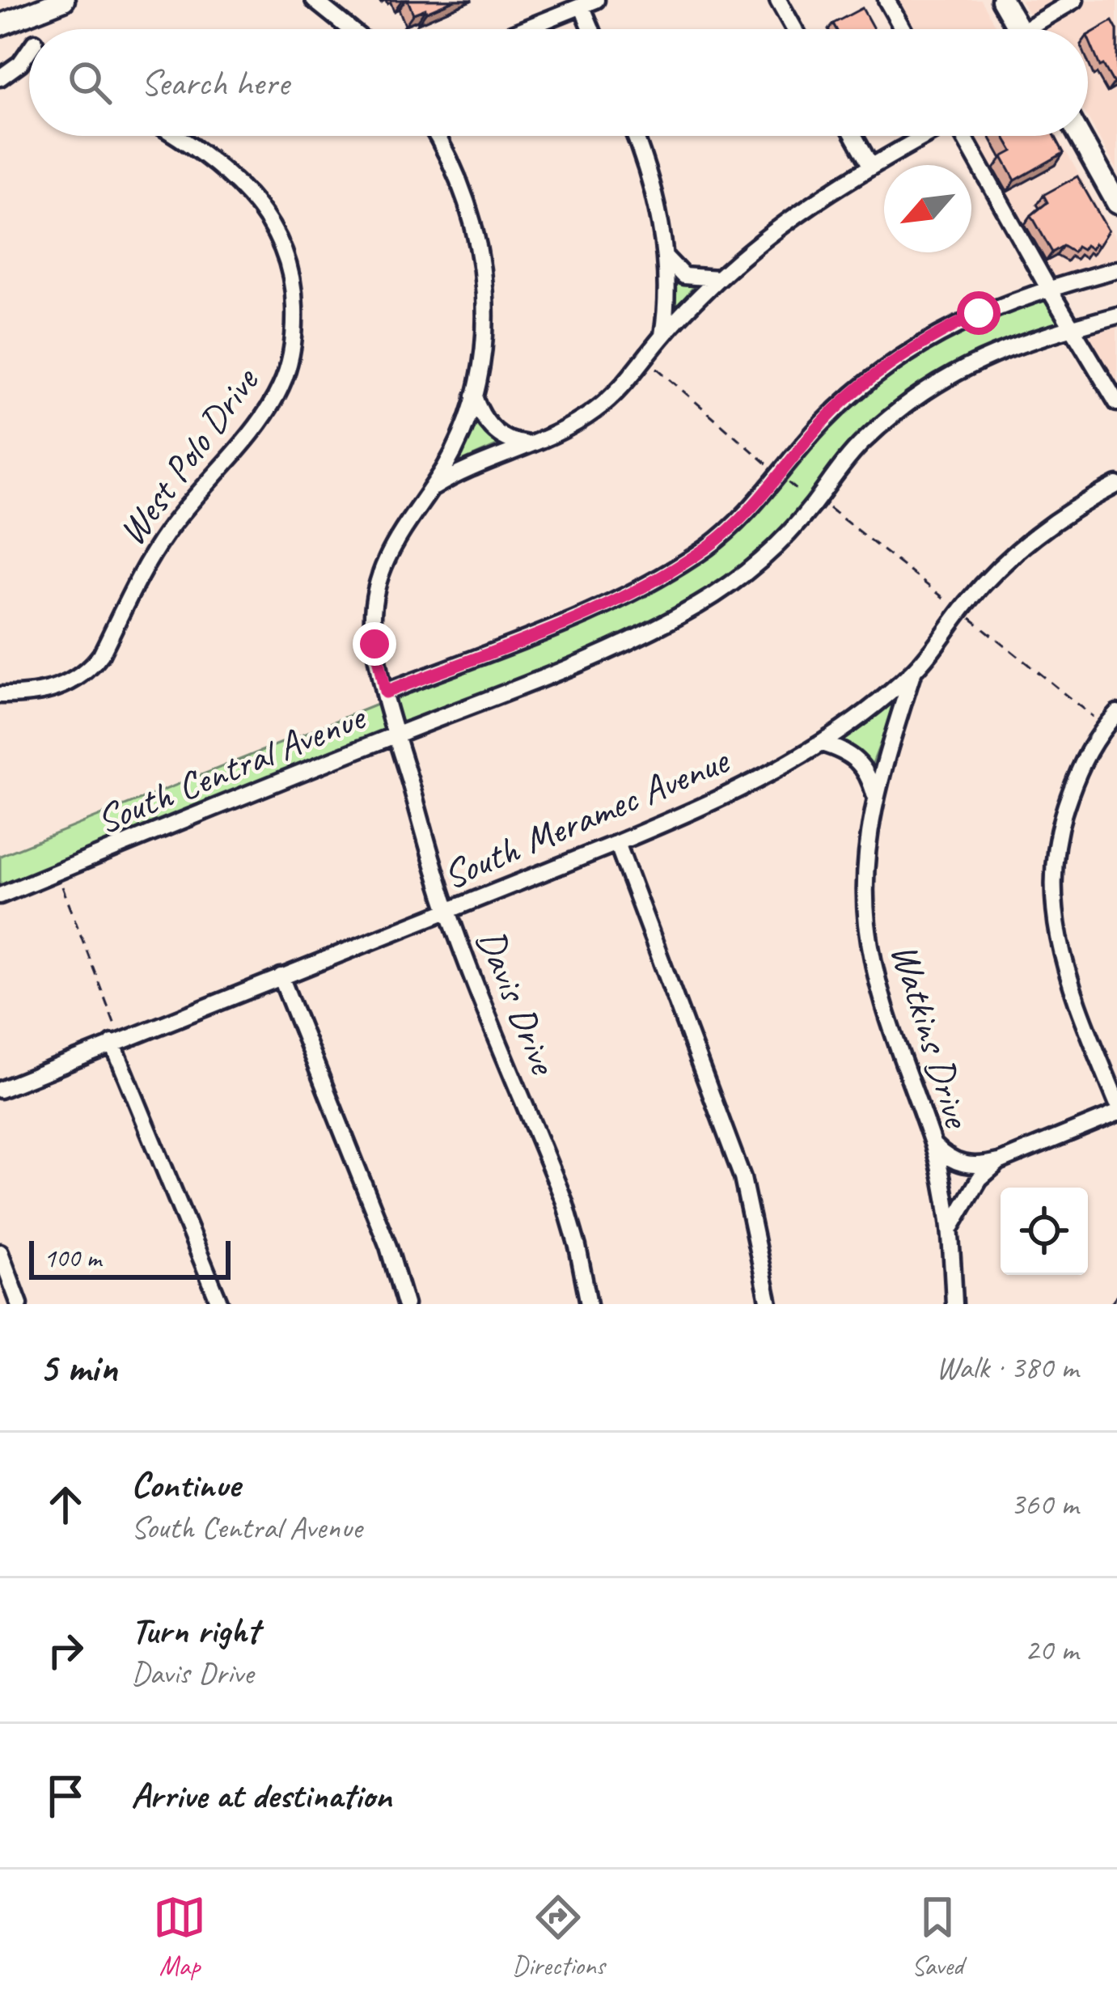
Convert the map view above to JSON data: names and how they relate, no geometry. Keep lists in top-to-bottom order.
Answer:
{
  "streets": {
    "street": [
      "West Polo Drive",
      "South Central Avenue",
      "South Meramec Avenue",
      "Davis Drive",
      "Watkins Drive"
    ]
  },
  "crossings": [
    ["South Central Avenue", "Davis Drive"],
    ["South Meramec Avenue", "Davis Drive"],
    ["South Meramec Avenue", "Watkins Drive"]
  ],
  "scale_bar": "100 m",
  "north": "bottom left",
  "page": {
    "search": "Search here",
    "scale": "100 m",
    "heading": ["5 min", "Walk · 380 m"],
    "list": [
      ["Continue", "South Central Avenue", "360 m"],
      ["Turn right", "Davis Drive", "20 m"],
      "Arrive at destination"
    ],
    "nav": ["Map", "Directions", "Saved"]
  }
}
